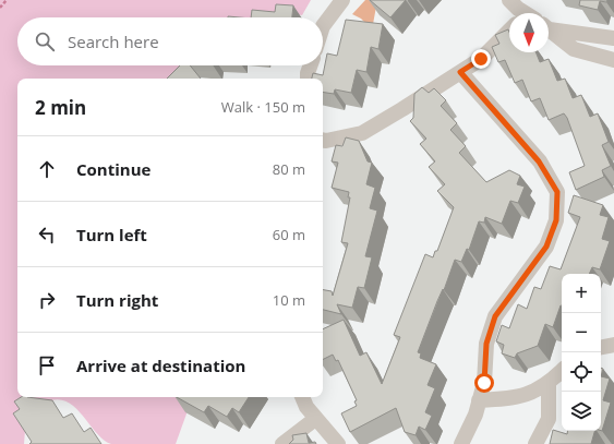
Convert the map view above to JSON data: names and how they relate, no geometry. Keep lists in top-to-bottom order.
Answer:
{
  "north": "bottom",
  "page": {
    "search": "Search here",
    "heading": ["2 min", "Walk · 150 m"],
    "list": [
      ["Continue", "80 m"],
      ["Turn left", "60 m"],
      ["Turn right", "10 m"],
      "Arrive at destination"
    ],
    "map_buttons": ["+", "−"]
  }
}
